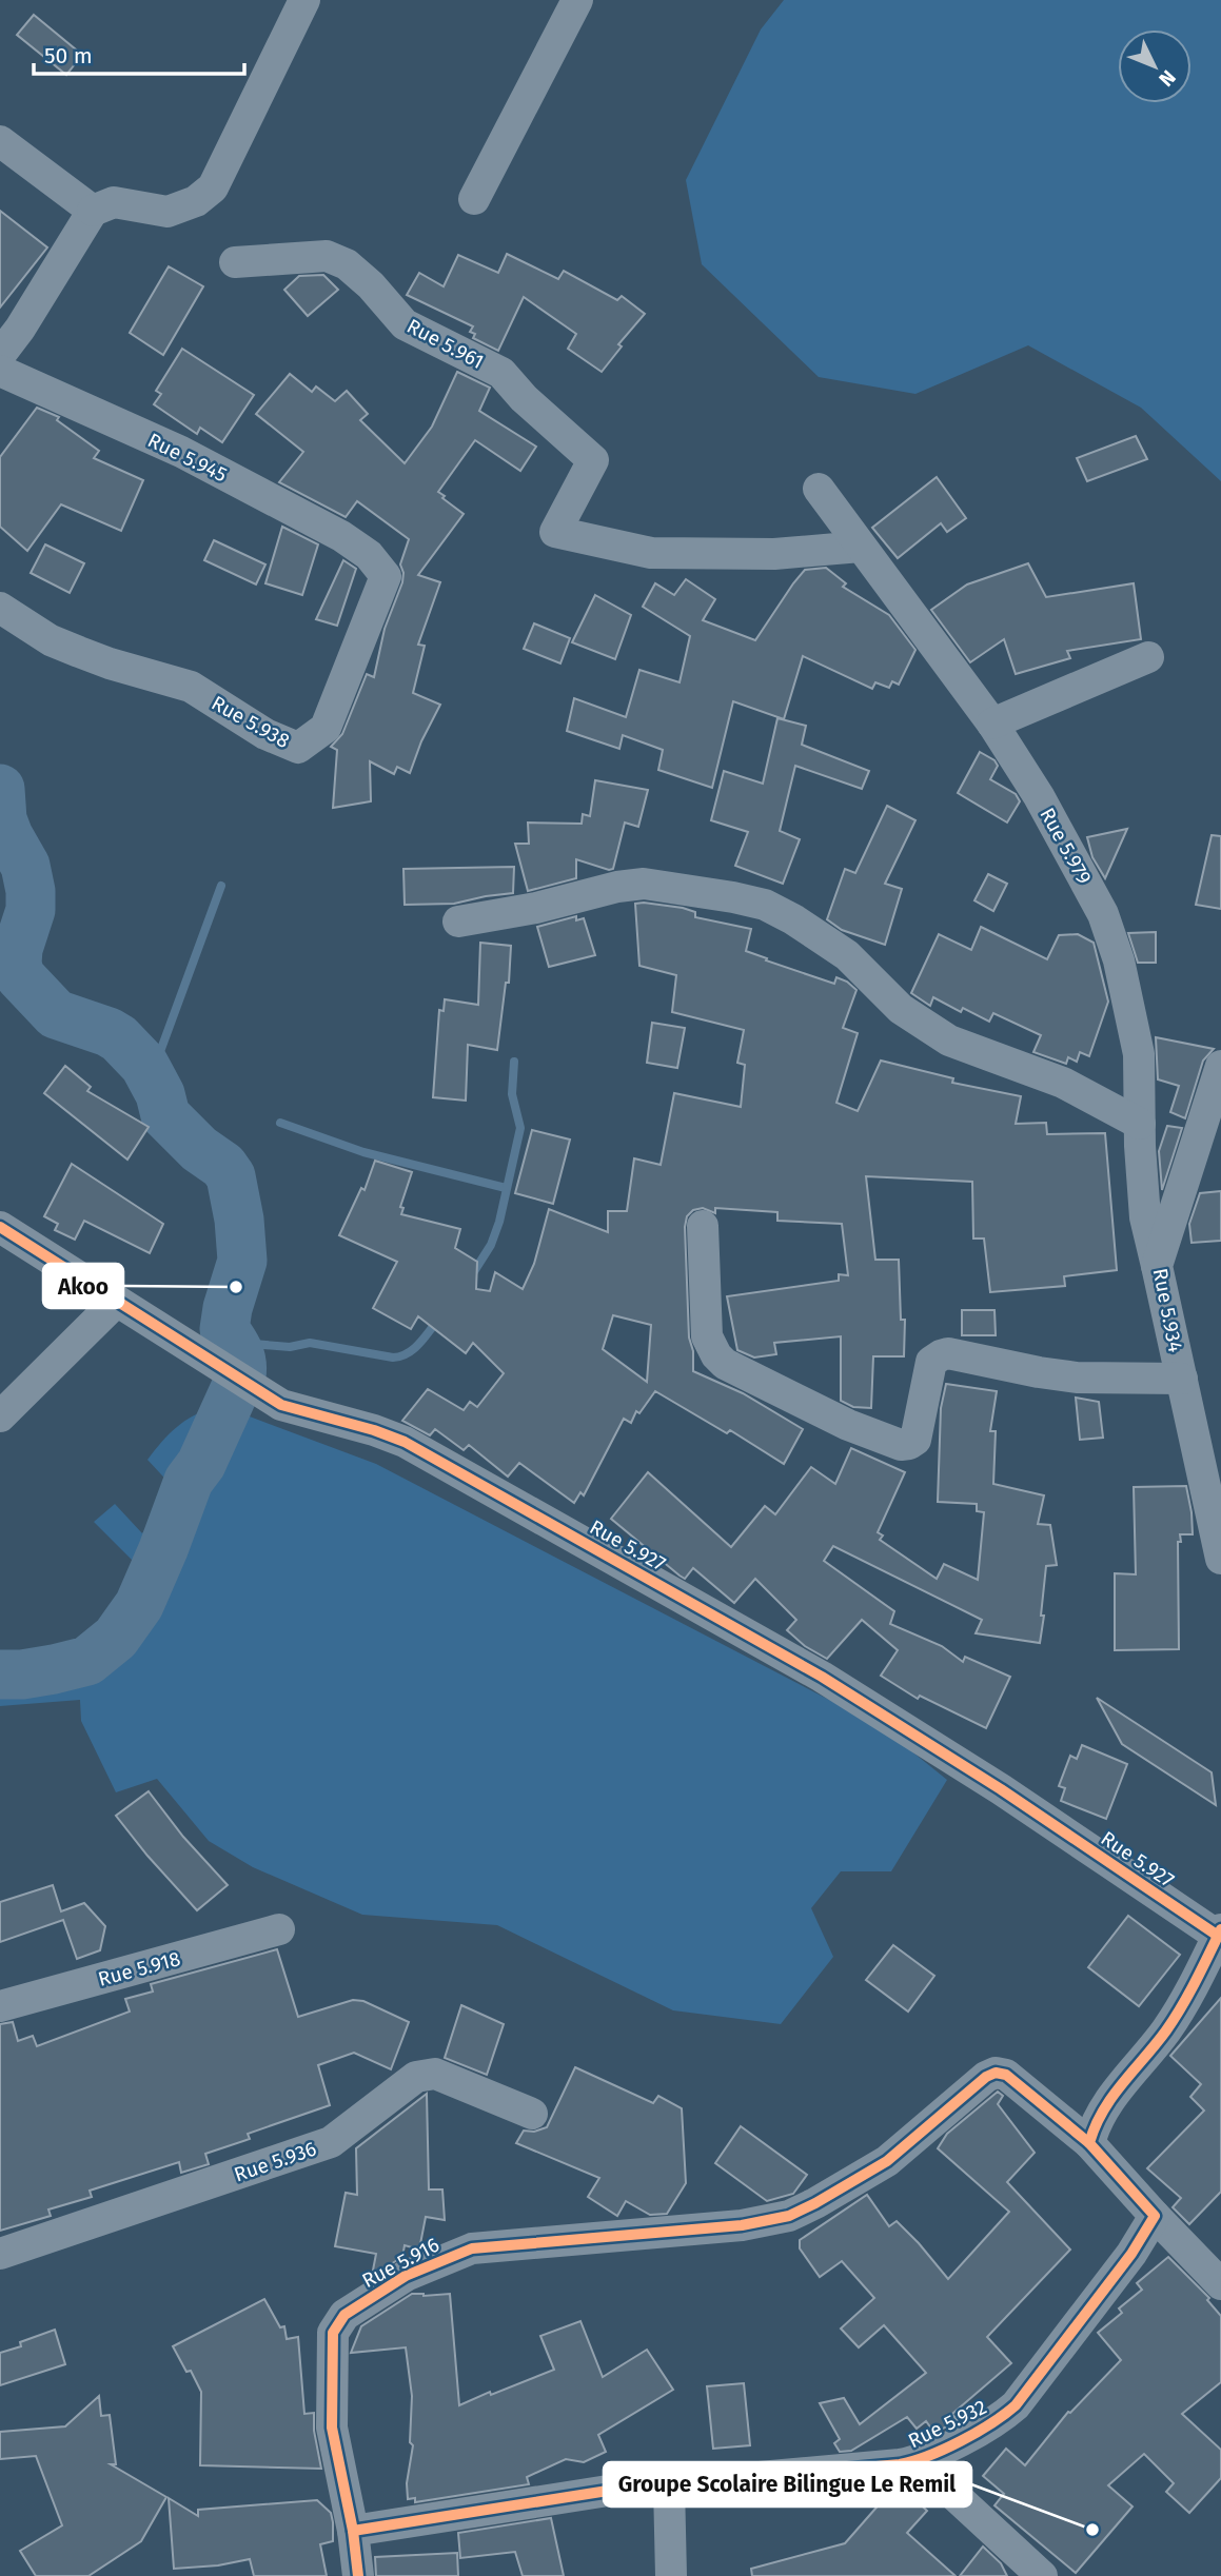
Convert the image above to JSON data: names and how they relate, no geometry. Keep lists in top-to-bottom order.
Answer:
{
  "streets": {
    "street": [
      "Rue 5.961",
      "Rue 5.945",
      "Rue 5.938",
      "Rue 5.979",
      "Rue 5.934",
      "Rue 5.927",
      "Rue 5.918",
      "Rue 5.936",
      "Rue 5.916",
      "Rue 5.932"
    ]
  },
  "crossings": [
    ["Rue 5.961", "Rue 5.979"],
    ["Rue 5.945", "Rue 5.938"],
    ["Rue 5.979", "Rue 5.934"],
    ["Rue 5.916", "Rue 5.932"]
  ],
  "places": ["Akoo", "Groupe Scolaire Bilingue Le Remil"],
  "scale_bar": "50 m",
  "north": "bottom right"
}
